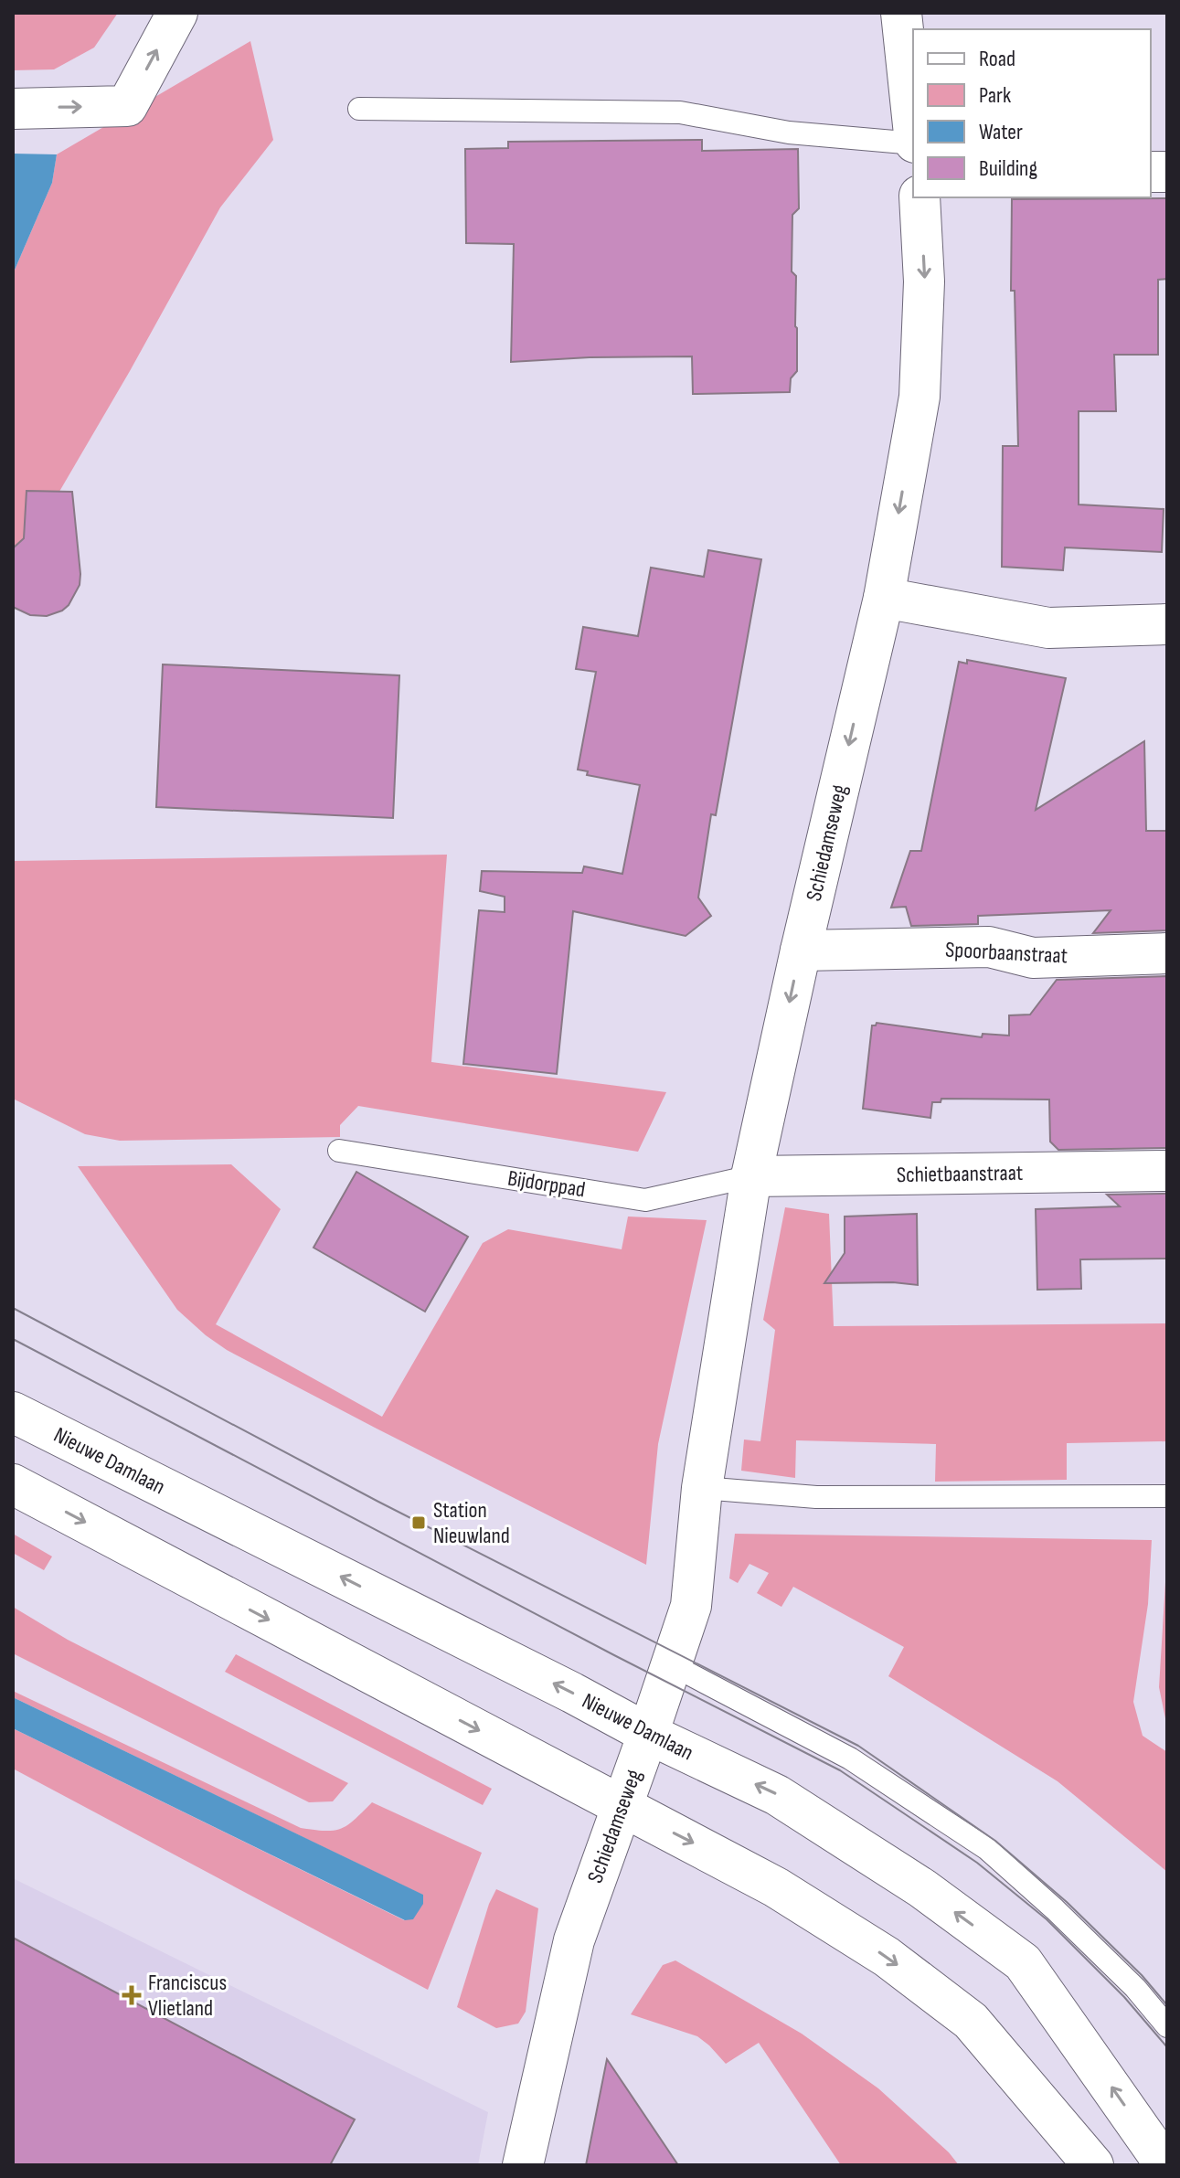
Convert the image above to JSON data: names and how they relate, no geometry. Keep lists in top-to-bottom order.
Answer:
{
  "streets": {
    "street": [
      "Schiedamseweg",
      "Spoorbaanstraat",
      "Schietbaanstraat",
      "Nieuwe Damlaan"
    ],
    "lane": ["Bijdorppad"]
  },
  "crossings": [
    ["Schiedamseweg", "Spoorbaanstraat"],
    ["Schiedamseweg", "Schietbaanstraat"],
    ["Schiedamseweg", "Bijdorppad"],
    ["Schiedamseweg", "Nieuwe Damlaan"],
    ["Schietbaanstraat", "Bijdorppad"]
  ],
  "one_way": ["Schiedamseweg"],
  "places": {
    "transit": ["Station Nieuwland"],
    "health": ["Franciscus Vlietland"]
  },
  "legend": [
    "Road",
    "Park",
    "Water",
    "Building"
  ]
}
